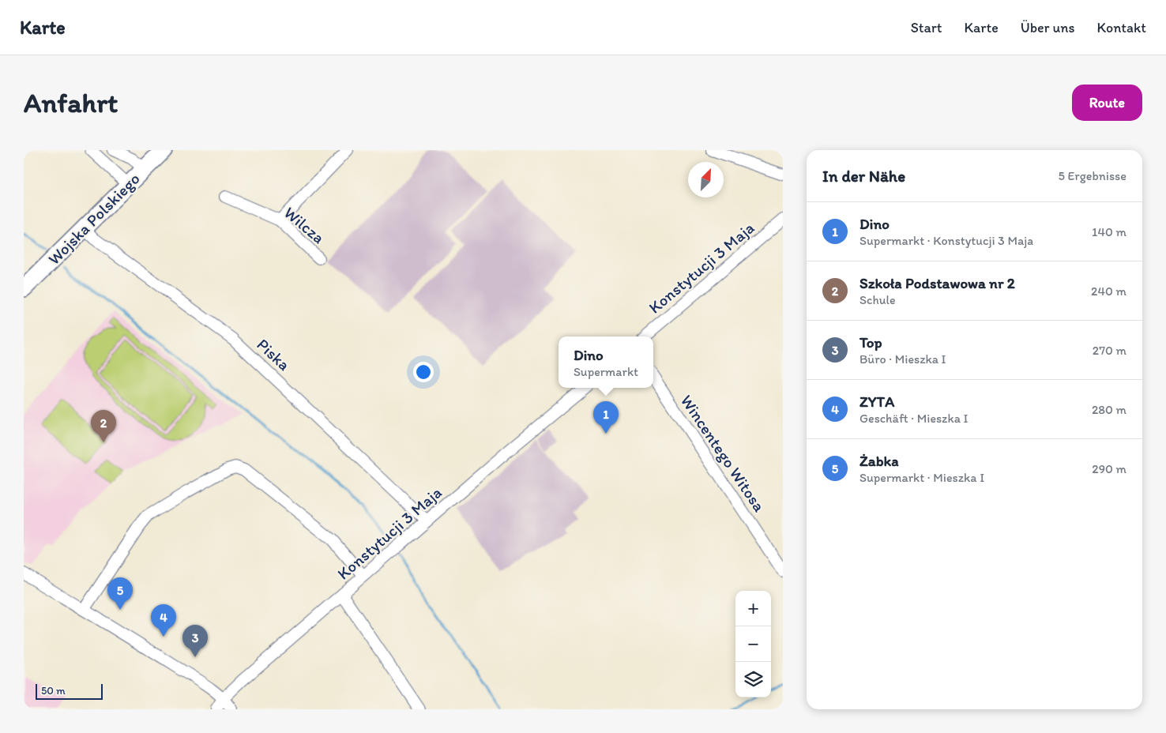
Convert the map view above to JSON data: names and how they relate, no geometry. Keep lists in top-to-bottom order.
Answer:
{
  "streets": {
    "main road": ["Wojska Polskiego"],
    "street": [
      "Wilcza",
      "Konstytucji 3 Maja",
      "Piska",
      "Wincentego Witosa"
    ]
  },
  "crossings": [
    ["Wojska Polskiego", "Piska"],
    ["Konstytucji 3 Maja", "Piska"]
  ],
  "scale_bar": "50 m",
  "north": "top right",
  "page": {
    "header": "Karte",
    "nav": [
      "Start",
      "Karte",
      "Über uns",
      "Kontakt"
    ],
    "buttons": "Route",
    "title": "Anfahrt",
    "heading": ["In der Nähe", "5 Ergebnisse"],
    "list": [
      {
        "mark": "1",
        "name": "Dino",
        "note": "Supermarkt · Konstytucji 3 Maja",
        "value": "140 m"
      },
      {
        "mark": "2",
        "name": "Szkoła Podstawowa nr 2",
        "note": "Schule",
        "value": "240 m"
      },
      {
        "mark": "3",
        "name": "Top",
        "note": "Büro · Mieszka I",
        "value": "270 m"
      },
      {
        "mark": "4",
        "name": "ZYTA",
        "note": "Geschäft · Mieszka I",
        "value": "280 m"
      },
      {
        "mark": "5",
        "name": "Żabka",
        "note": "Supermarkt · Mieszka I",
        "value": "290 m"
      }
    ],
    "popup": ["Dino", "Supermarkt"],
    "pins": [
      "1",
      "2",
      "5",
      "4",
      "3"
    ],
    "map_buttons": ["+", "−"],
    "scale": "50 m"
  }
}
